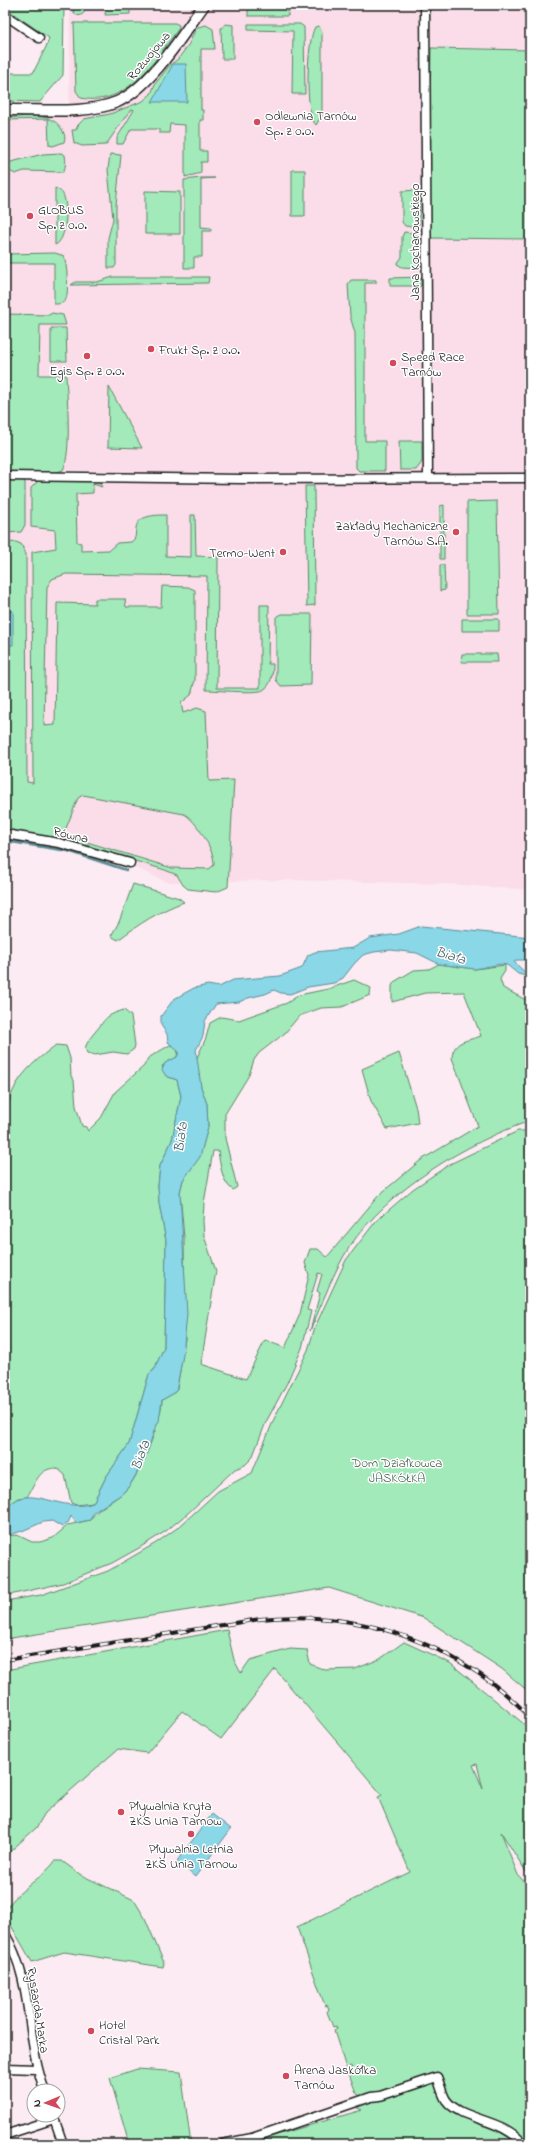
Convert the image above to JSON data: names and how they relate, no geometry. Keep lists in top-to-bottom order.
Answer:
{
  "streets": {
    "street": [
      "Rozwojowa",
      "Jana Kochanowskiego",
      "Równa",
      "Ryszarda Marka"
    ]
  },
  "water": ["Biała"],
  "parks": ["Dom Działkowca JASKÓŁKA"],
  "places": [
    "Odlewnia Tarnów Sp. z o.o.",
    "GLOBUS Sp. z o.o.",
    "Frukt Sp. z o.o.",
    "Egis Sp. z o.o.",
    "Speed Race Tarnów",
    "Zakłady Mechaniczne Tarnów S.A.",
    "Termo-Went",
    "Pływalnia Kryta ZKS Unia Tarnow",
    "Pływalnia Letnia ZKS Unia Tarnow",
    "Hotel Cristal Park",
    "Arena Jaskółka Tarnów"
  ],
  "north": "left"
}
